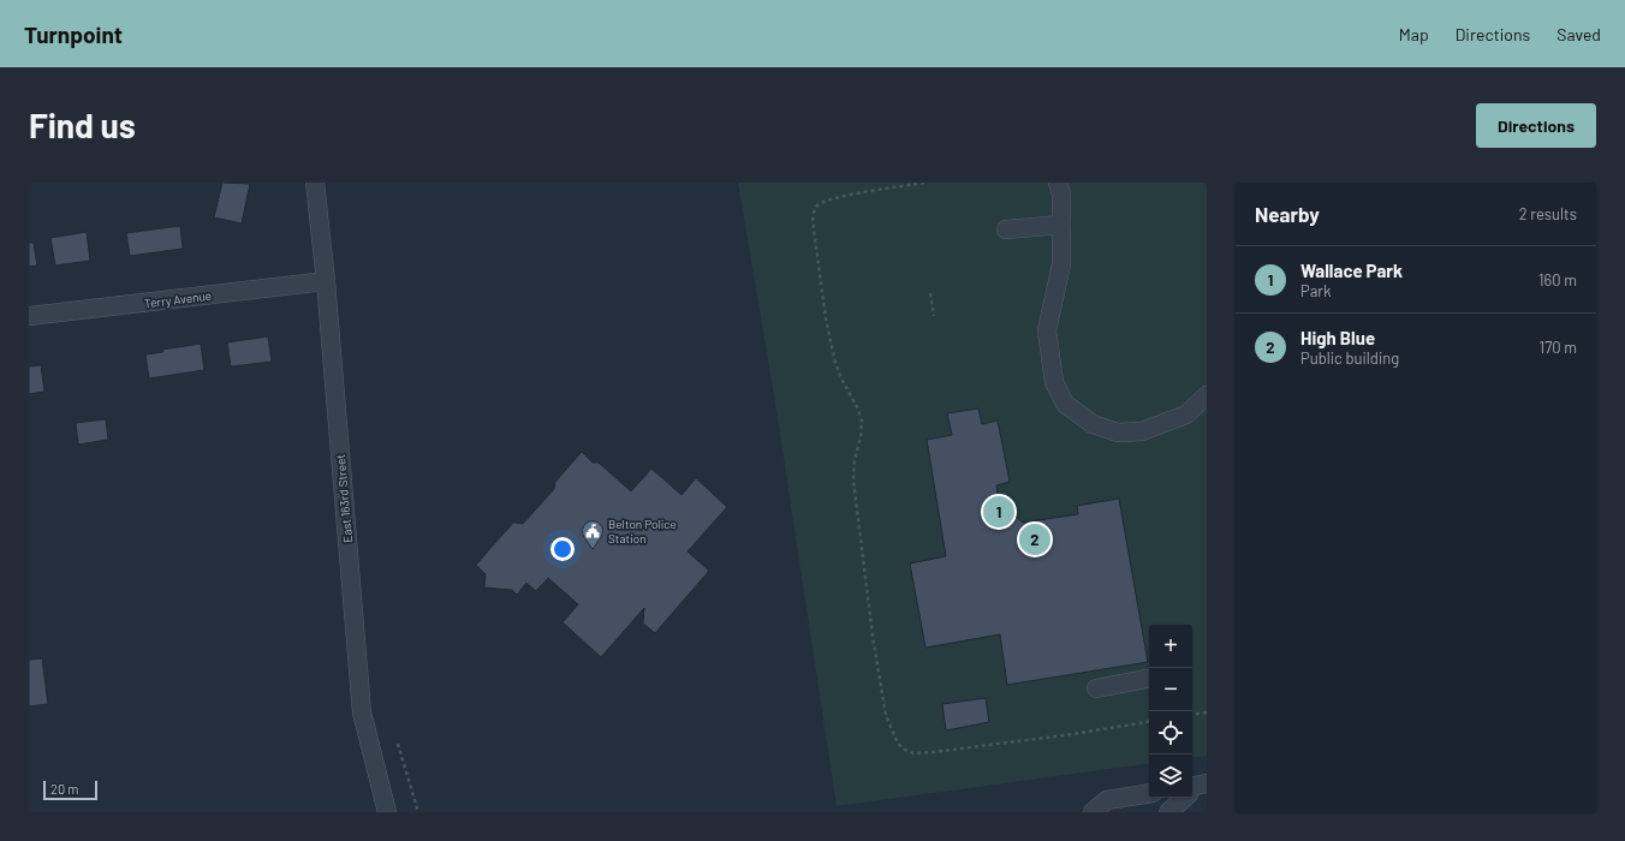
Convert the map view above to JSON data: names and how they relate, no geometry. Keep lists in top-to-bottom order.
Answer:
{
  "streets": {
    "street": ["Terry Avenue", "East 163rd Street"]
  },
  "crossings": [
    ["Terry Avenue", "East 163rd Street"]
  ],
  "places": {
    "public building": ["Belton Police Station"]
  },
  "scale_bar": "20 m",
  "page": {
    "header": "Turnpoint",
    "nav": ["Map", "Directions", "Saved"],
    "buttons": "Directions",
    "title": "Find us",
    "heading": ["Nearby", "2 results"],
    "list": [
      {
        "mark": "1",
        "name": "Wallace Park",
        "note": "Park",
        "value": "160 m"
      },
      {
        "mark": "2",
        "name": "High Blue",
        "note": "Public building",
        "value": "170 m"
      }
    ],
    "pins": ["1", "2"],
    "map_buttons": ["+", "−"],
    "scale": "20 m"
  }
}
